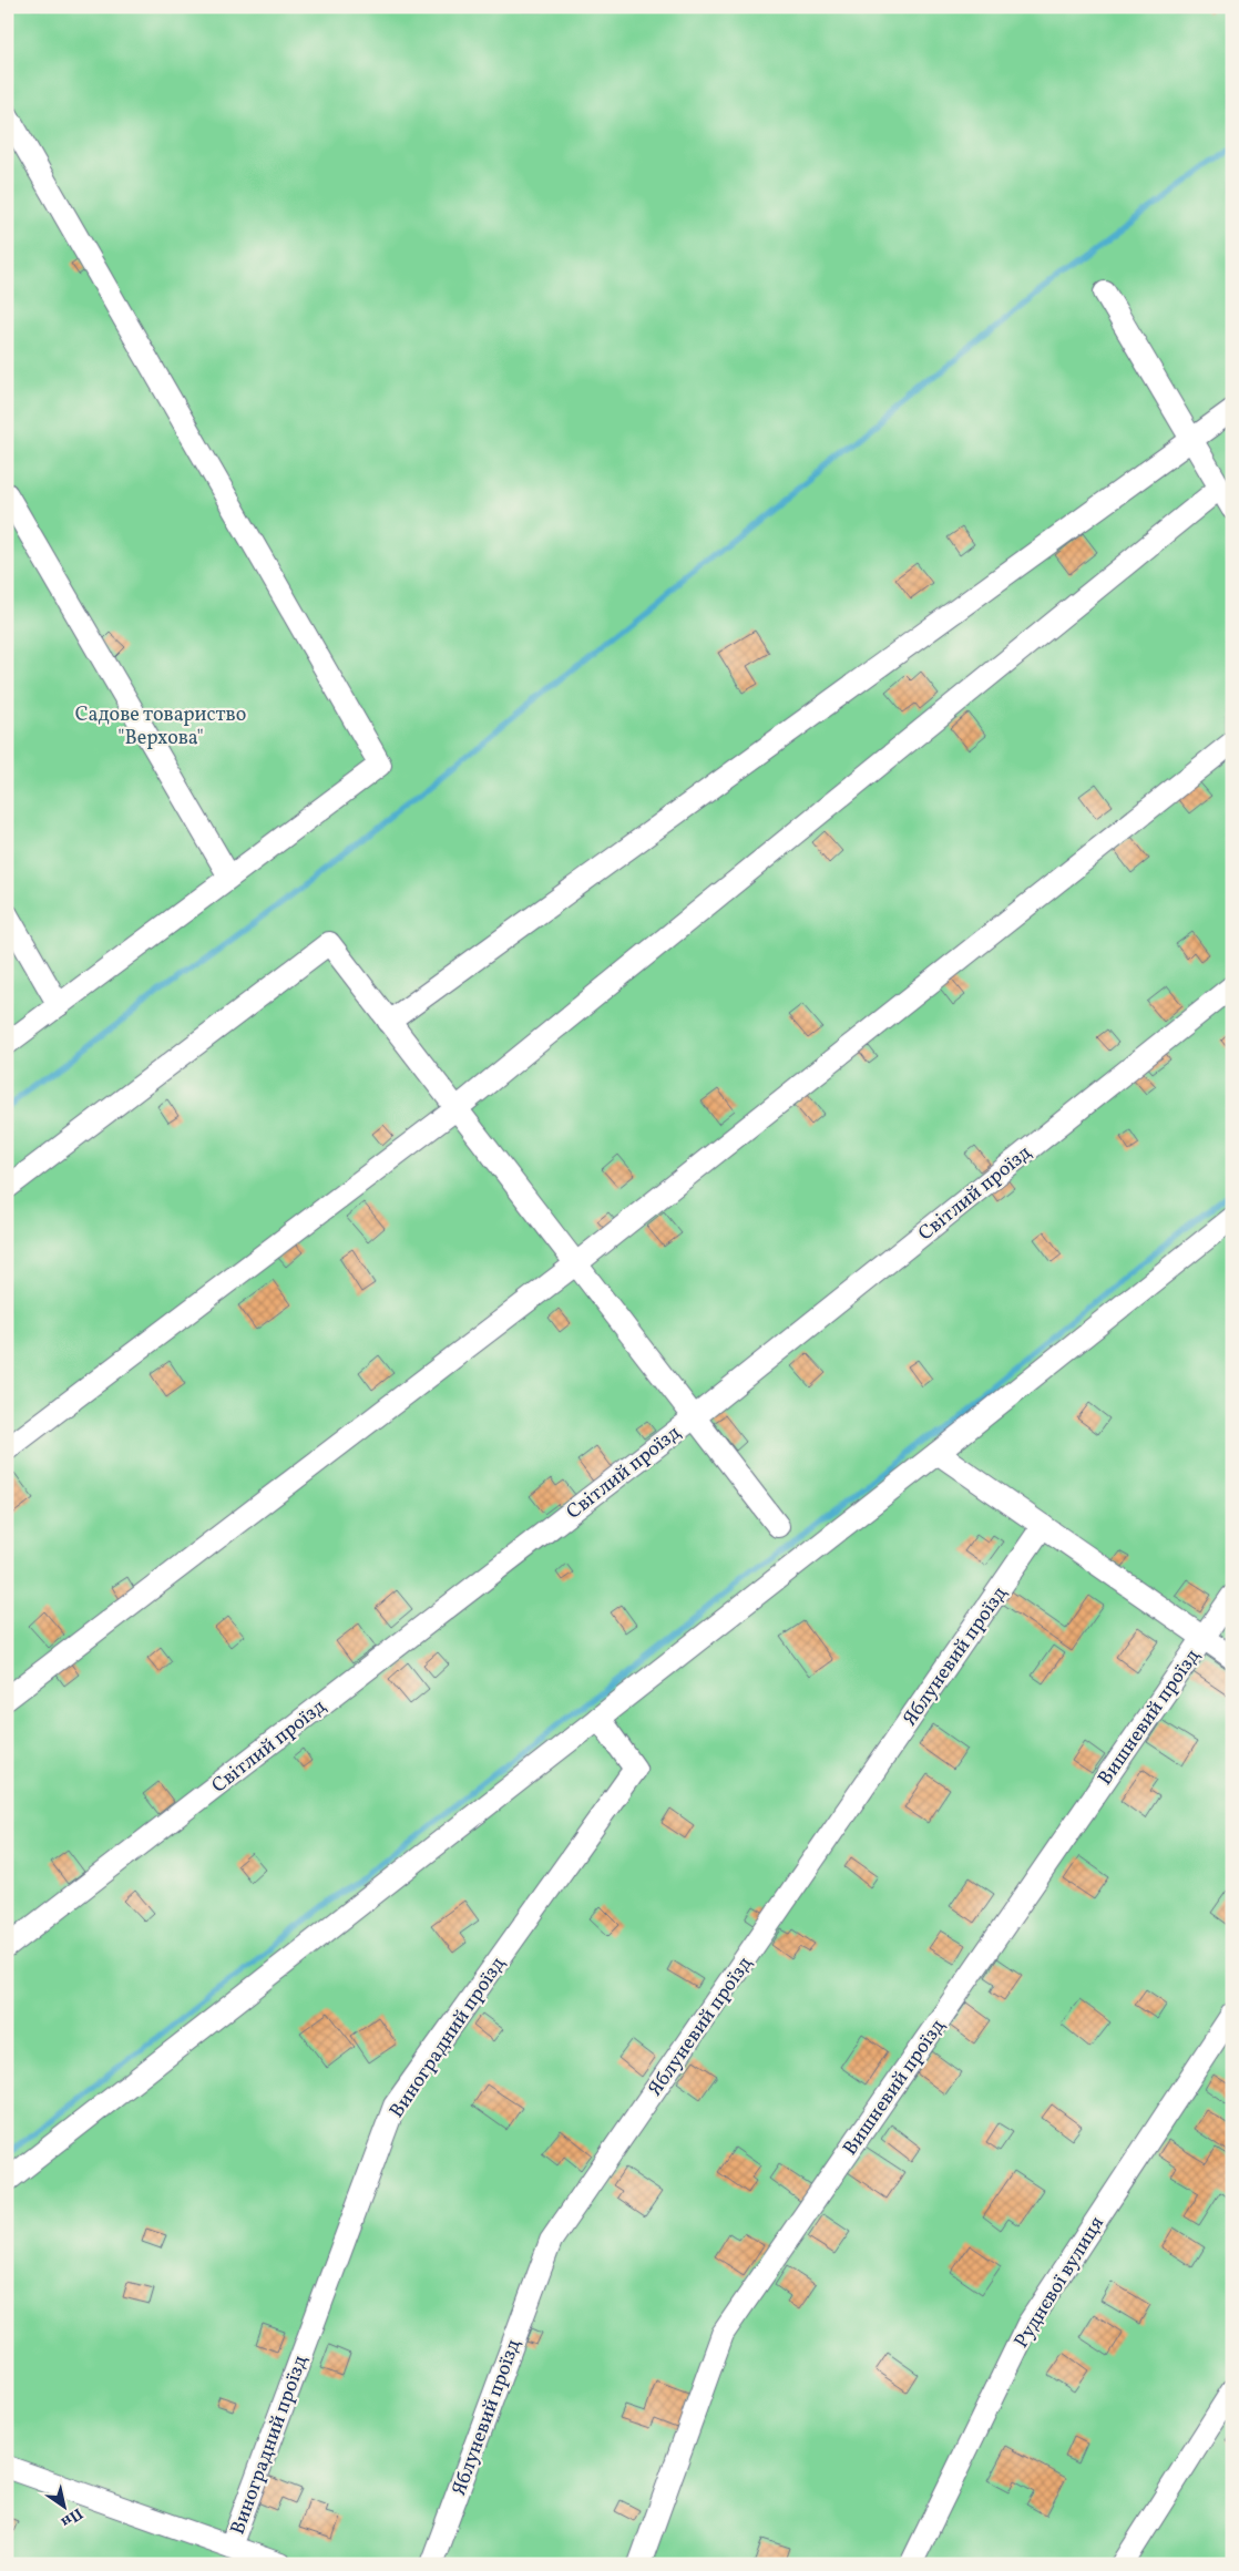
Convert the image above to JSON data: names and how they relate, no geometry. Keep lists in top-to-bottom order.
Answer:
{
  "streets": {
    "street": [
      "Світлий проїзд",
      "Яблуневий проїзд",
      "Вишневий проїзд",
      "Виноградний проїзд",
      "Руднєвої вулиця"
    ]
  },
  "parks": ["Садове товариство \"Верхова\""],
  "north": "bottom right"
}
